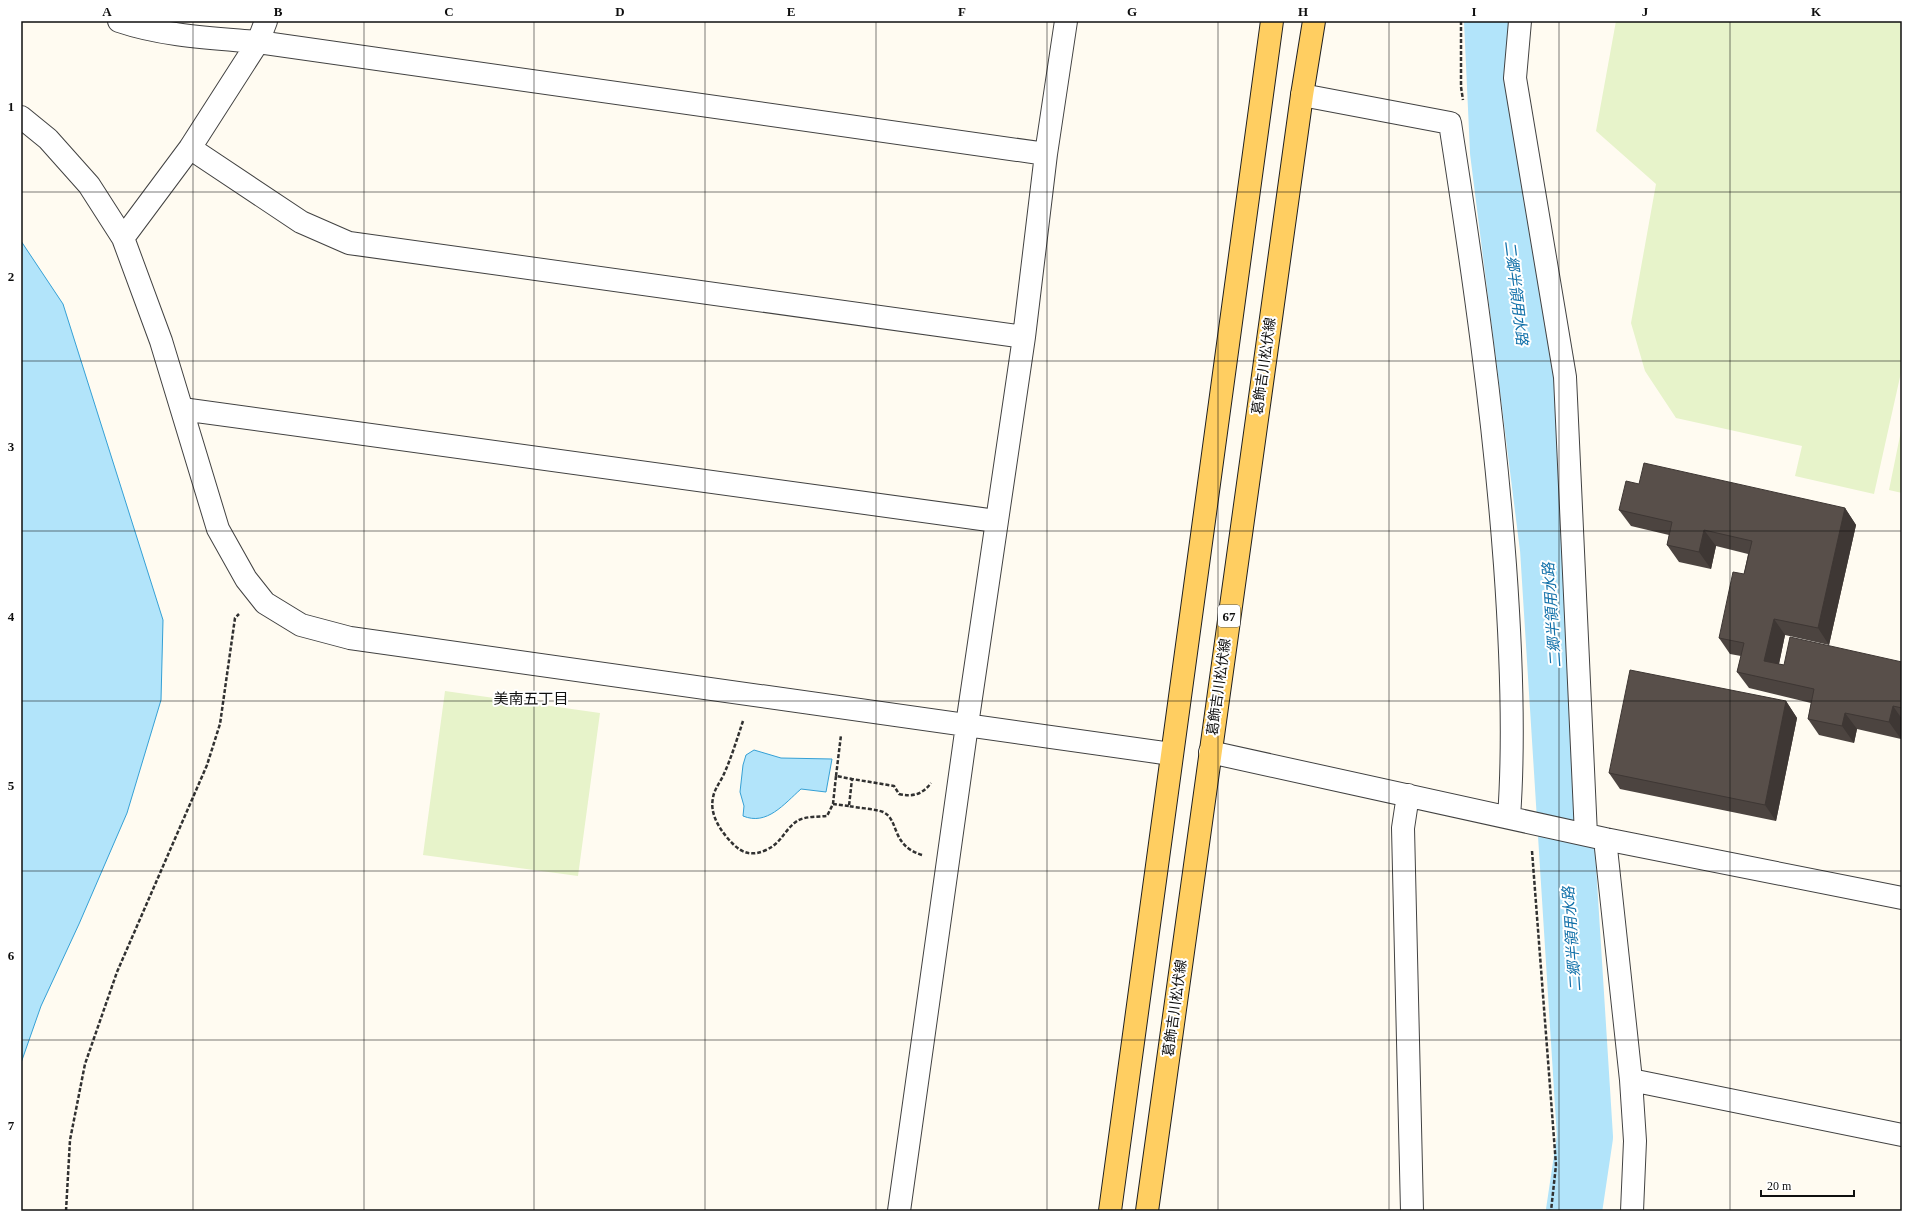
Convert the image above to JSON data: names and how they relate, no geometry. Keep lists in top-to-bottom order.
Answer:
{
  "streets": {
    "main road": ["葛飾吉川松伏線", "67"]
  },
  "districts": ["美南五丁目"],
  "water": ["二郷半領用水路"],
  "scale_bar": "20 m",
  "grid": {
    "columns": [
      "A",
      "B",
      "C",
      "D",
      "E",
      "F",
      "G",
      "H",
      "I",
      "J",
      "K"
    ],
    "rows": [
      "1",
      "2",
      "3",
      "4",
      "5",
      "6",
      "7"
    ]
  }
}
